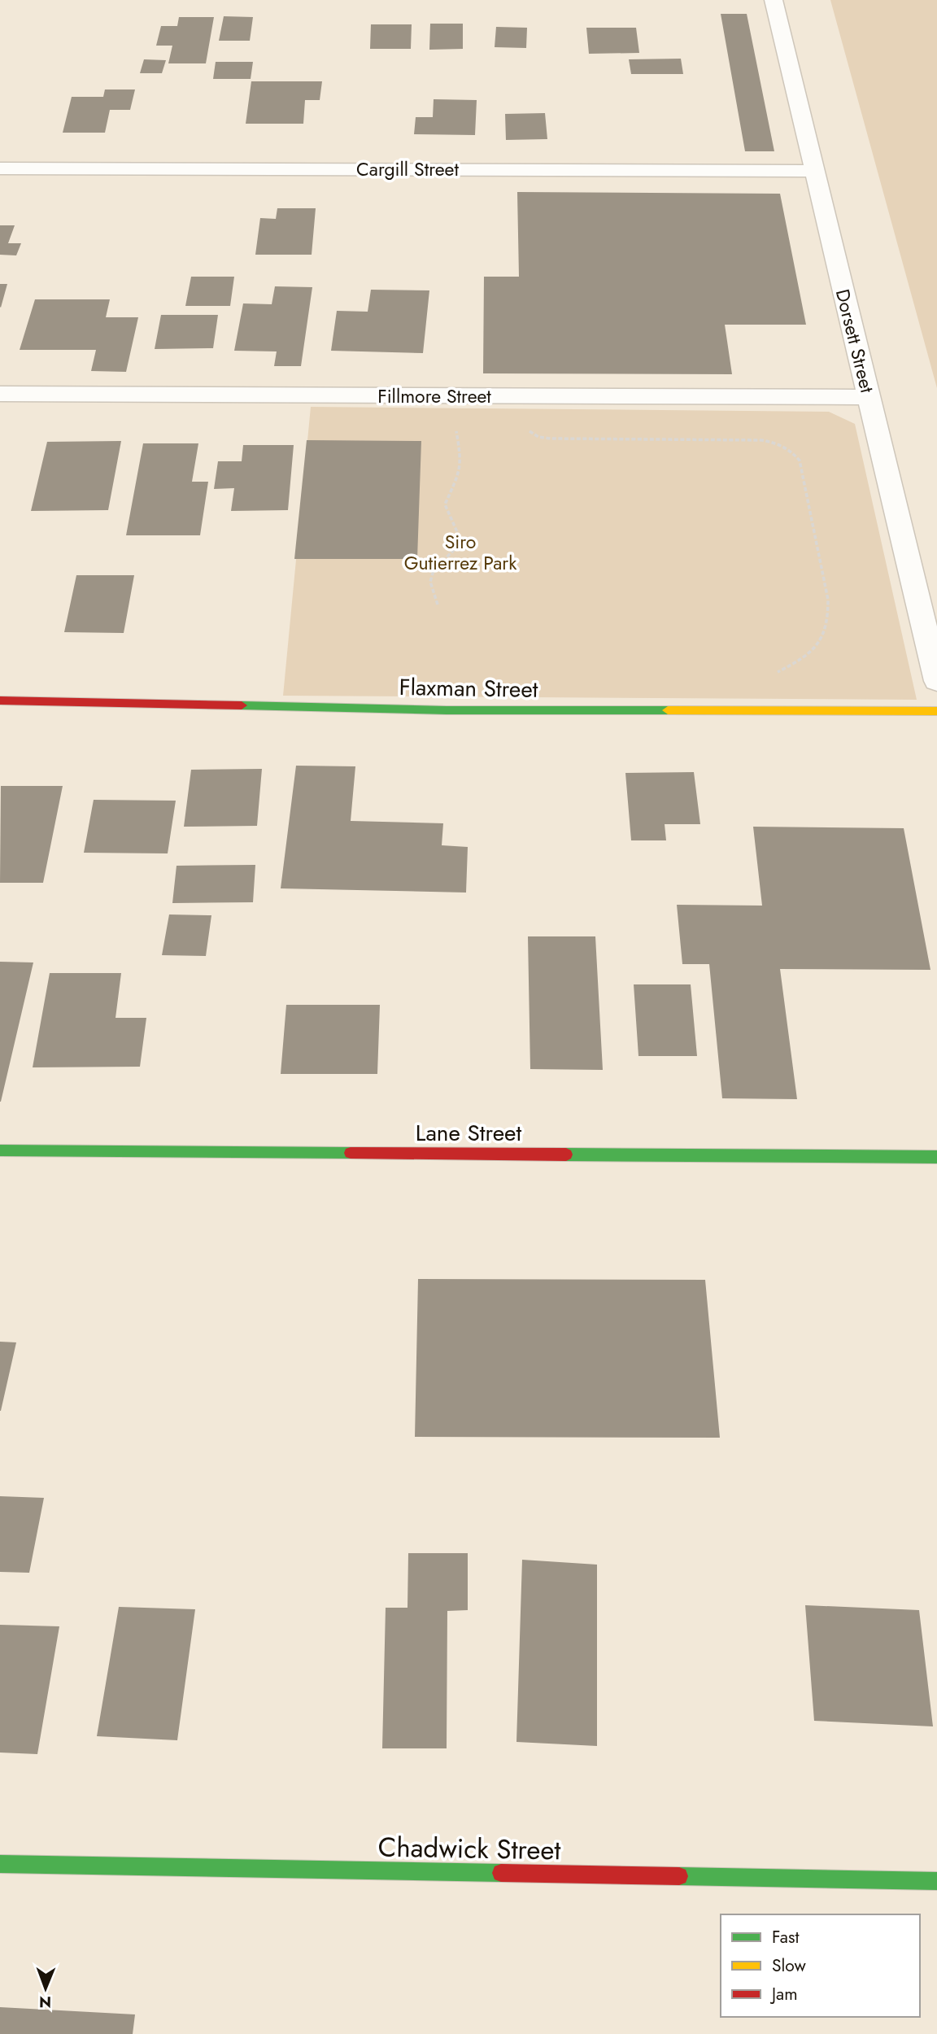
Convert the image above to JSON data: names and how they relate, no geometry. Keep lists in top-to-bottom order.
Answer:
{
  "streets": {
    "street": [
      "Cargill Street",
      "Dorsett Street",
      "Fillmore Street",
      "Flaxman Street",
      "Lane Street",
      "Chadwick Street"
    ]
  },
  "crossings": [
    ["Cargill Street", "Dorsett Street"],
    ["Dorsett Street", "Fillmore Street"]
  ],
  "parks": ["Siro Gutierrez Park"],
  "legend": ["Fast", "Slow", "Jam"],
  "north": "bottom"
}
